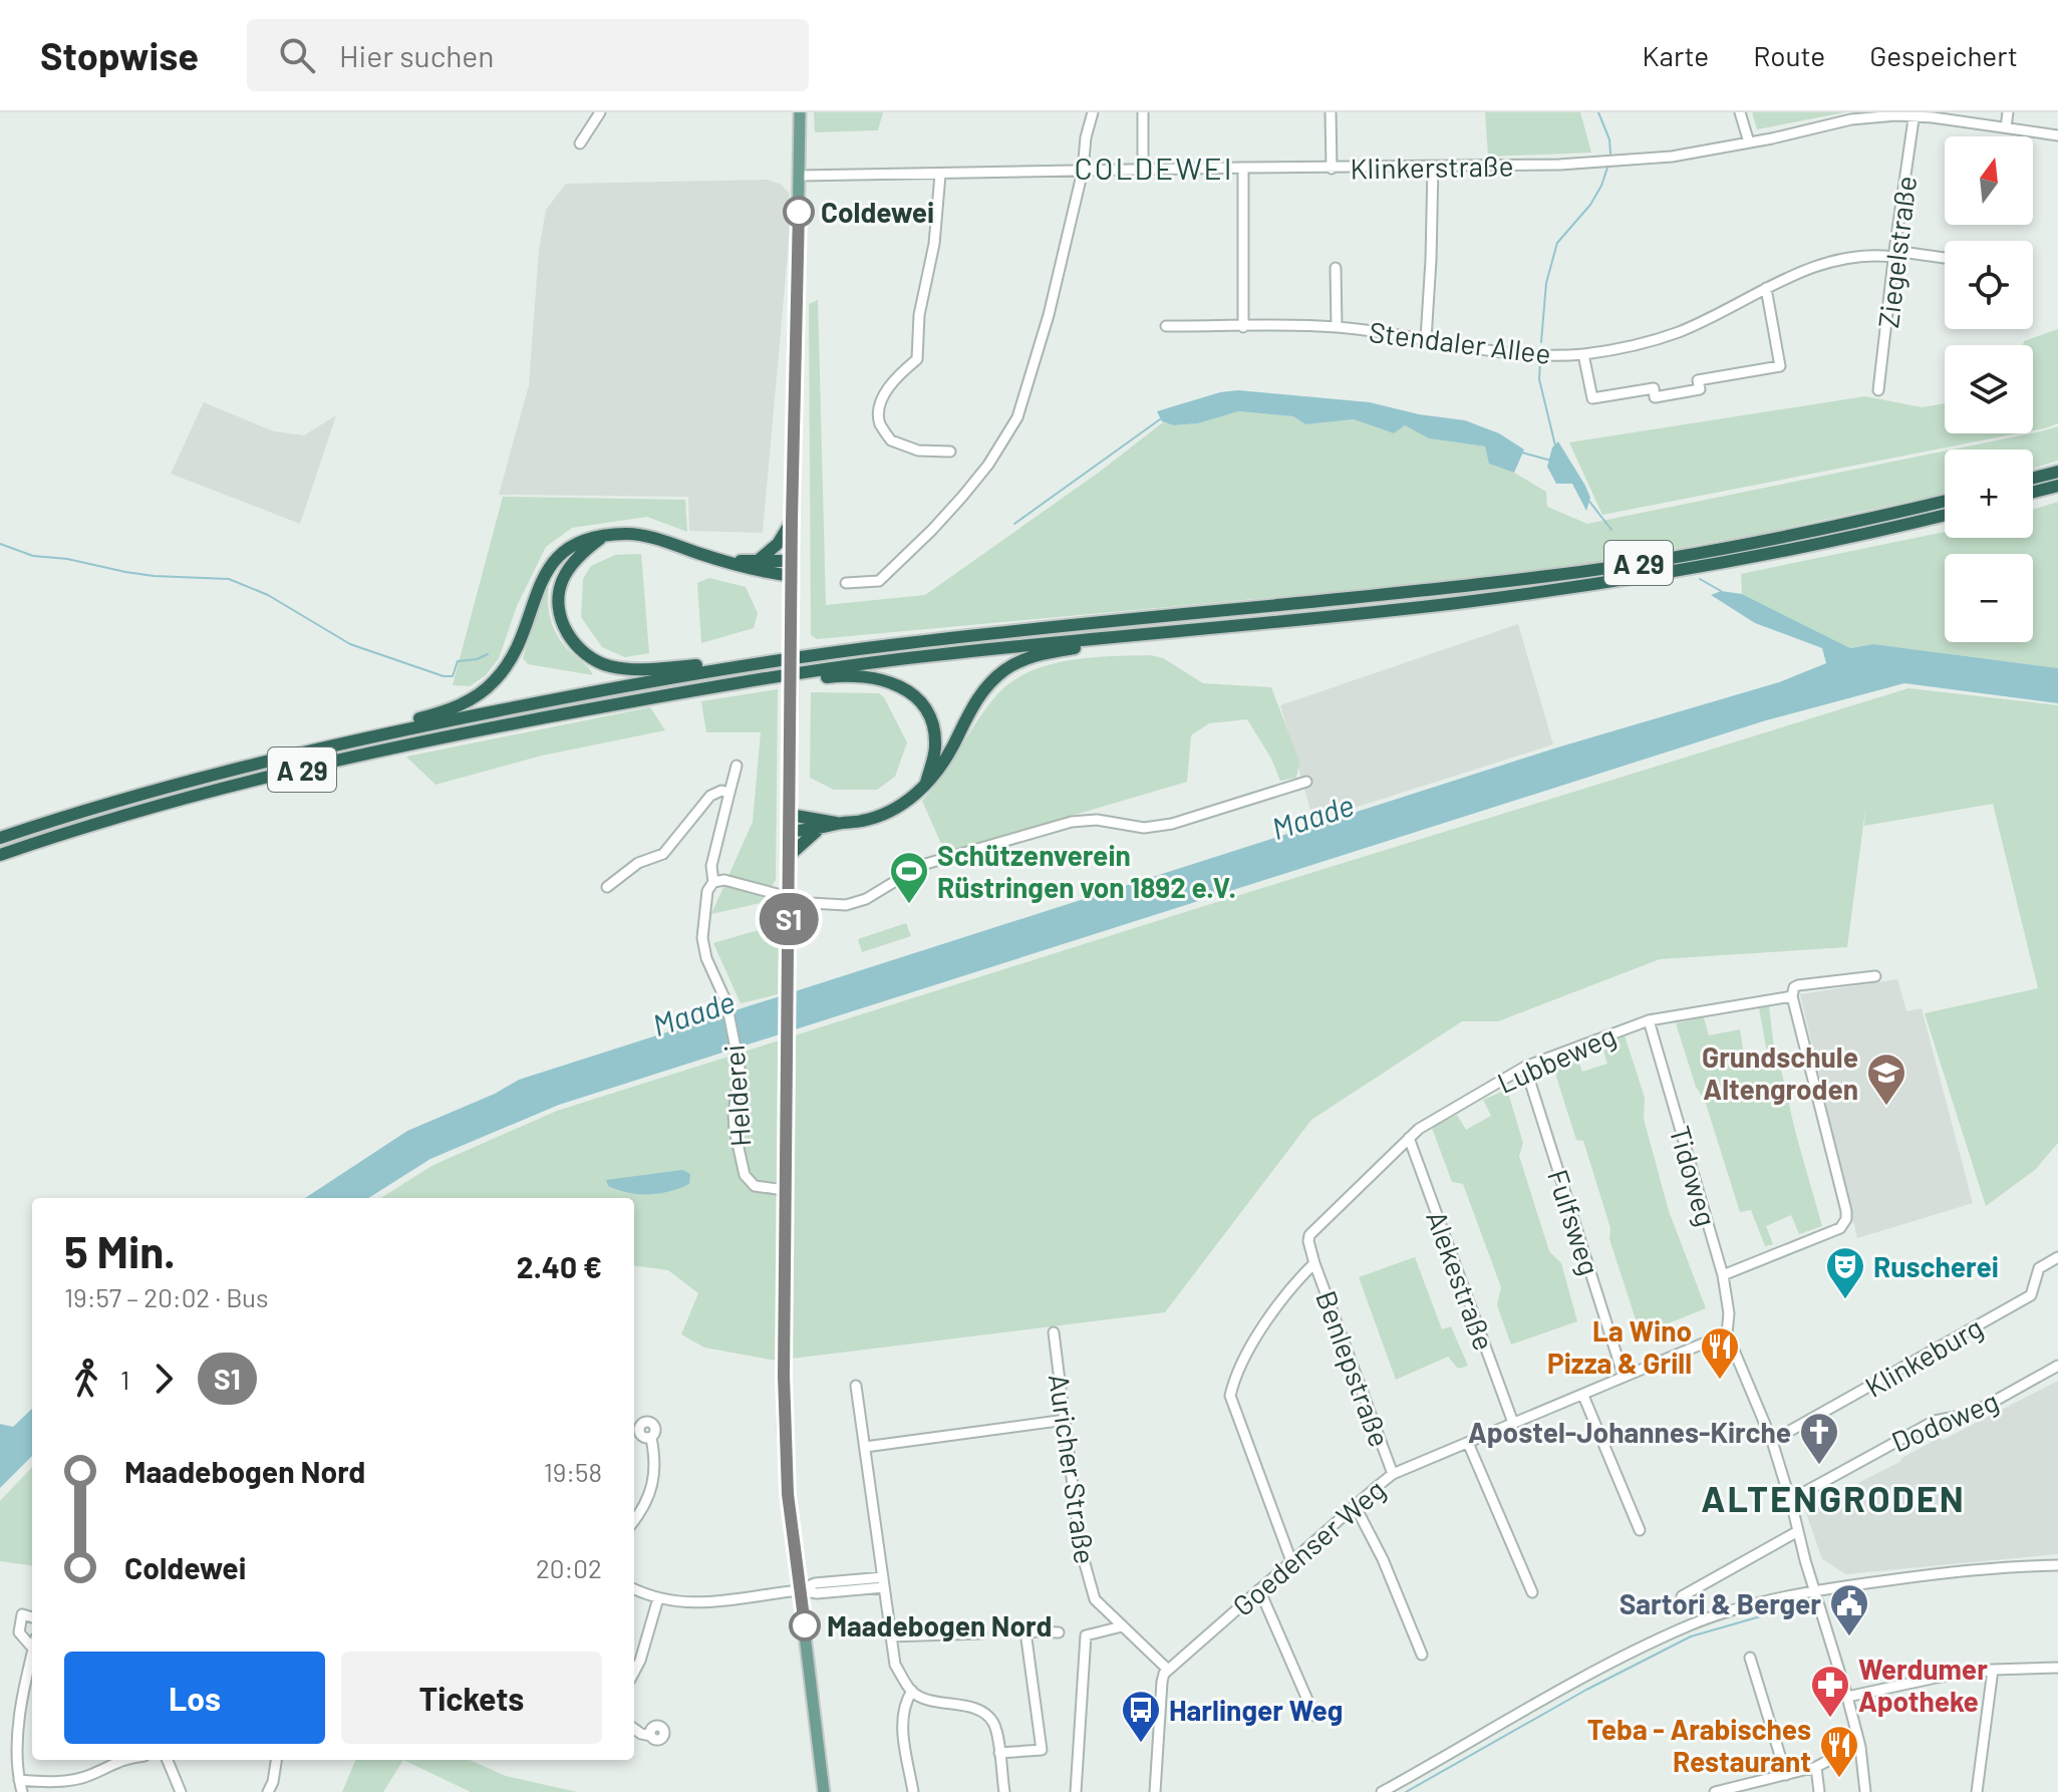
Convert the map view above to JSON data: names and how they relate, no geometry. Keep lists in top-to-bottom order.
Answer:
{
  "streets": {
    "highway": ["A 29"],
    "street": [
      "Klinkerstraße",
      "Ziegelstraße",
      "Stendaler Allee",
      "Lubbeweg",
      "Helderei",
      "Tidoweg",
      "Fulfsweg",
      "Alekestraße",
      "Klinkeburg",
      "Benlepstraße",
      "Dodoweg",
      "Auricher Straße",
      "Goedenser Weg"
    ]
  },
  "crossings": [
    ["Klinkerstraße", "Ziegelstraße"],
    ["Ziegelstraße", "Stendaler Allee"],
    ["Lubbeweg", "Tidoweg"],
    ["Lubbeweg", "Fulfsweg"],
    ["Lubbeweg", "Alekestraße"],
    ["Lubbeweg", "Benlepstraße"],
    ["Tidoweg", "Goedenser Weg"],
    ["Fulfsweg", "Goedenser Weg"],
    ["Alekestraße", "Goedenser Weg"],
    ["Benlepstraße", "Goedenser Weg"],
    ["Auricher Straße", "Goedenser Weg"]
  ],
  "districts": ["COLDEWEI", "ALTENGRODEN"],
  "water": ["Maade"],
  "places": {
    "other": ["Coldewei", "Maadebogen Nord"],
    "sports": ["Schützenverein Rüstringen von 1892 e.V."],
    "school or university": ["Grundschule Altengroden"],
    "theatre": ["Ruscherei"],
    "restaurant": ["La Wino Pizza & Grill", "Teba - Arabisches Restaurant"],
    "church": ["Apostel-Johannes-Kirche"],
    "public building": ["Sartori & Berger"],
    "pharmacy": ["Werdumer Apotheke"],
    "bus stop": ["Harlinger Weg"]
  },
  "lines": ["bus line S1"],
  "north": "top",
  "page": {
    "header": "Stopwise",
    "search": "Hier suchen",
    "nav": ["Karte", "Route", "Gespeichert"],
    "on_map": "S1",
    "map_buttons": ["+", "−"],
    "heading": ["5 Min.", "19:57 – 20:02 · Bus", "2.40 €"],
    "legs": ["1", "S1"],
    "list": [
      {
        "name": "Maadebogen Nord",
        "value": "19:58"
      },
      {
        "name": "Coldewei",
        "value": "20:02"
      }
    ],
    "buttons": ["Los", "Tickets"]
  }
}
